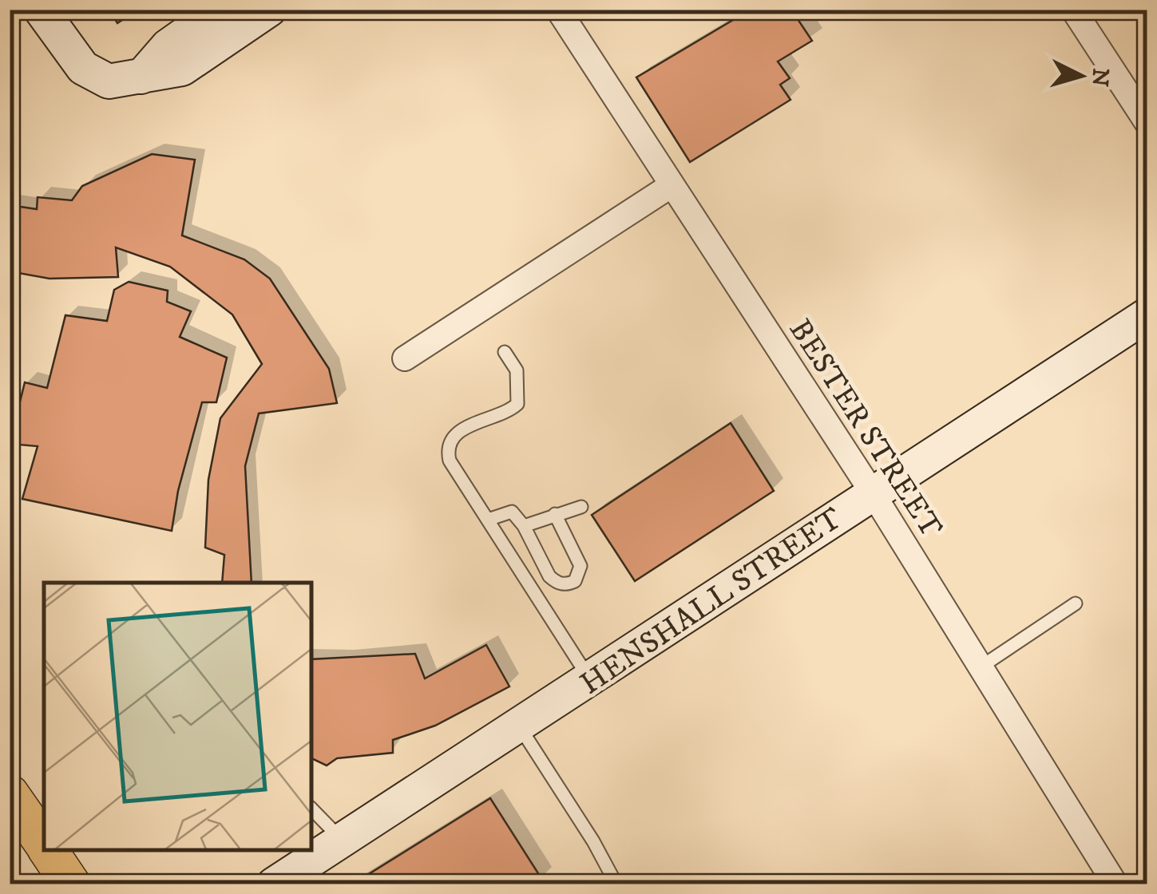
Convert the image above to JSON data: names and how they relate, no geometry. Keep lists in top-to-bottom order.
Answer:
{
  "streets": {
    "street": ["BESTER STREET", "HENSHALL STREET"]
  },
  "crossings": [
    ["BESTER STREET", "HENSHALL STREET"]
  ],
  "north": "right"
}
